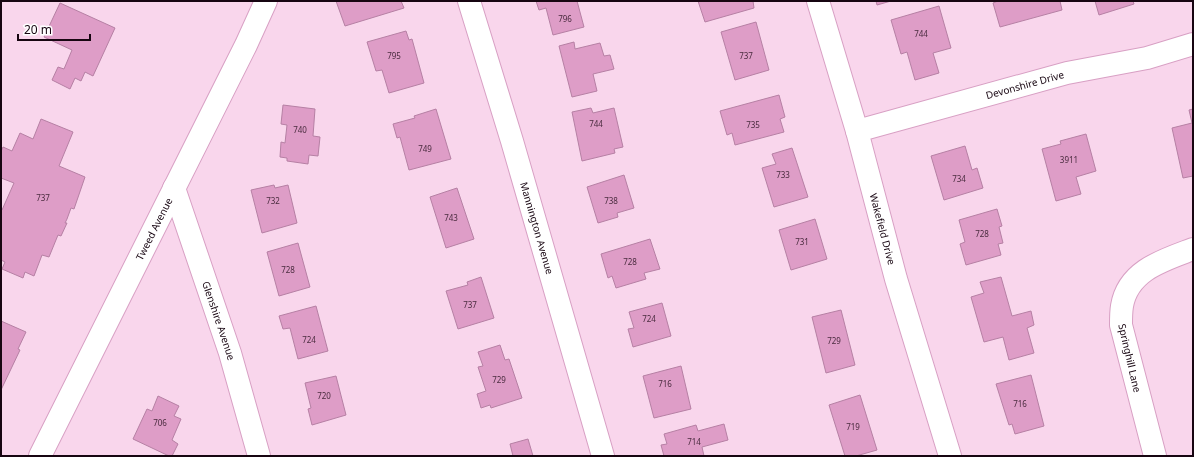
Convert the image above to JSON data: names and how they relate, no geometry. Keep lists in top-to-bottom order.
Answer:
{
  "streets": {
    "street": [
      "Devonshire Drive",
      "Mannington Avenue",
      "Tweed Avenue",
      "Wakefield Drive",
      "Glenshire Avenue",
      "Springhill Lane"
    ]
  },
  "crossings": [
    ["Devonshire Drive", "Wakefield Drive"],
    ["Tweed Avenue", "Glenshire Avenue"]
  ],
  "house_numbers": [
    "796",
    "744",
    "795",
    "737",
    "744",
    "735",
    "740",
    "749",
    "3911",
    "733",
    "734",
    "737",
    "732",
    "738",
    "743",
    "728",
    "731",
    "728",
    "728",
    "737",
    "724",
    "724",
    "729",
    "729",
    "716",
    "720",
    "716",
    "706",
    "719",
    "714"
  ],
  "scale_bar": "20 m"
}
